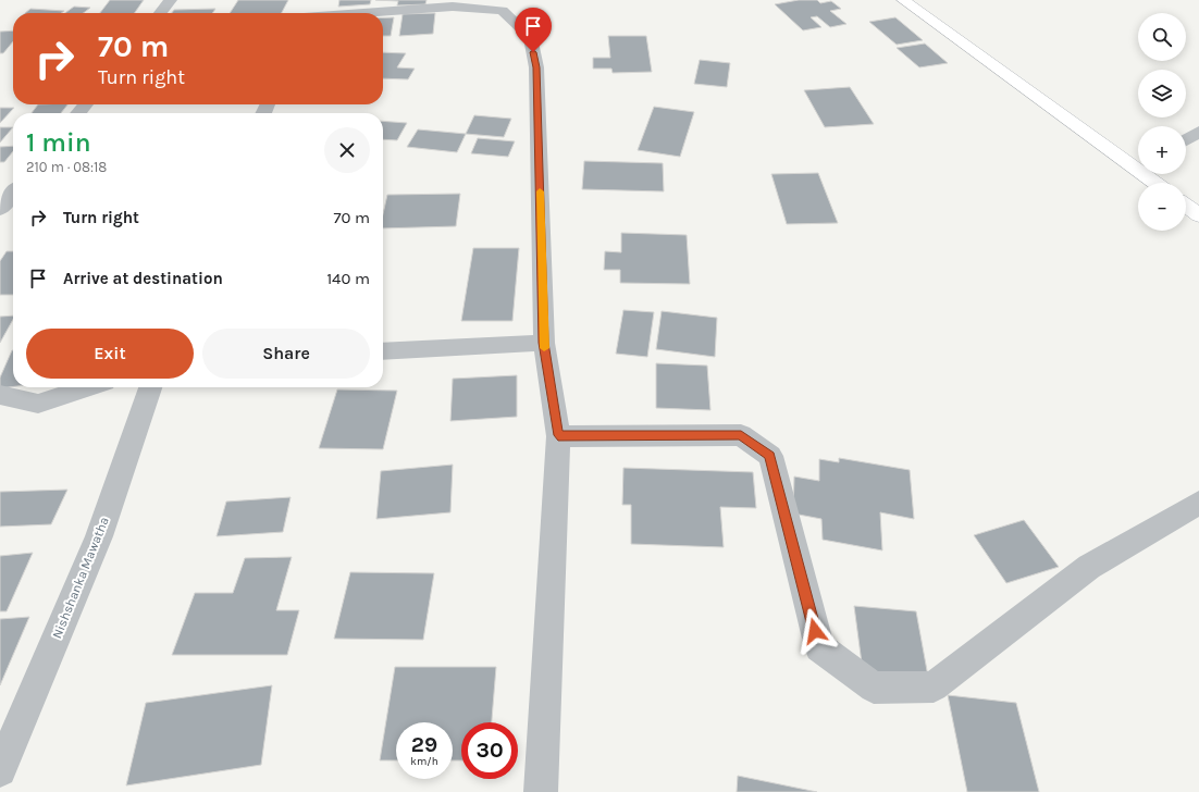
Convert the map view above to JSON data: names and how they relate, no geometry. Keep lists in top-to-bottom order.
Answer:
{
  "streets": {
    "street": ["Nishshanka Mawatha"]
  },
  "page": {
    "map_buttons": ["+", "−"],
    "turn": ["70 m", "Turn right"],
    "heading": ["1 min", "210 m · 08:18"],
    "list": [
      {
        "name": "Turn right",
        "value": "70 m"
      },
      {
        "name": "Arrive at destination",
        "value": "140 m"
      }
    ],
    "buttons": ["Exit", "Share"],
    "speed": "29 km/h",
    "limit": "30"
  }
}
